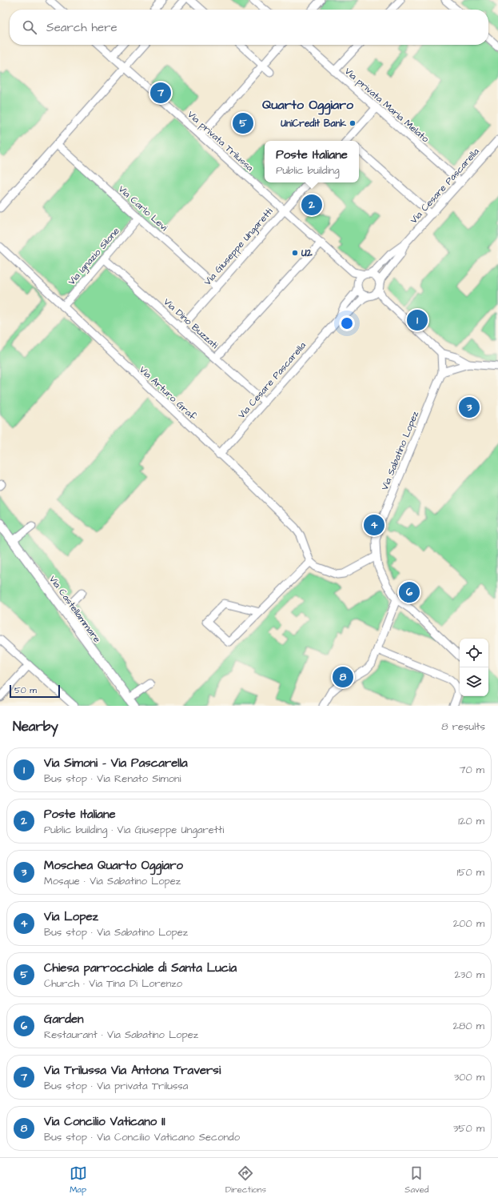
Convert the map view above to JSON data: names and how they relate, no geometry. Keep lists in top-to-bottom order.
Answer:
{
  "streets": {
    "street": [
      "Via privata Maria Melato",
      "Via privata Trilussa",
      "Via Cesare Pascarella",
      "Via Carlo Levi",
      "Via Giuseppe Ungaretti",
      "Via Ignazio Silone",
      "Via Dino Buzzati",
      "Via Arturo Graf",
      "Via Sabatino Lopez",
      "Via Castellammare"
    ]
  },
  "crossings": [
    ["Via privata Maria Melato", "Via Cesare Pascarella"],
    ["Via privata Trilussa", "Via Giuseppe Ungaretti"],
    ["Via Cesare Pascarella", "Via Dino Buzzati"],
    ["Via Cesare Pascarella", "Via Arturo Graf"],
    ["Via Carlo Levi", "Via Giuseppe Ungaretti"],
    ["Via Carlo Levi", "Via Ignazio Silone"],
    ["Via Giuseppe Ungaretti", "Via Dino Buzzati"],
    ["Via Ignazio Silone", "Via Dino Buzzati"],
    ["Via Ignazio Silone", "Via Arturo Graf"]
  ],
  "districts": ["Quarto Oggiaro"],
  "places": ["UniCredit Bank", "U2"],
  "scale_bar": "50 m",
  "page": {
    "search": "Search here",
    "pins": [
      "7",
      "5",
      "2",
      "1",
      "3",
      "4",
      "6",
      "8"
    ],
    "popup": ["Poste Italiane", "Public building"],
    "scale": "50 m",
    "heading": ["Nearby", "8 results"],
    "list": [
      {
        "mark": "1",
        "name": "Via Simoni - Via Pascarella",
        "note": "Bus stop · Via Renato Simoni",
        "value": "70 m"
      },
      {
        "mark": "2",
        "name": "Poste Italiane",
        "note": "Public building · Via Giuseppe Ungaretti",
        "value": "120 m"
      },
      {
        "mark": "3",
        "name": "Moschea Quarto Oggiaro",
        "note": "Mosque · Via Sabatino Lopez",
        "value": "150 m"
      },
      {
        "mark": "4",
        "name": "Via Lopez",
        "note": "Bus stop · Via Sabatino Lopez",
        "value": "200 m"
      },
      {
        "mark": "5",
        "name": "Chiesa parrocchiale di Santa Lucia",
        "note": "Church · Via Tina Di Lorenzo",
        "value": "230 m"
      },
      {
        "mark": "6",
        "name": "Garden",
        "note": "Restaurant · Via Sabatino Lopez",
        "value": "280 m"
      },
      {
        "mark": "7",
        "name": "Via Trilussa Via Antona Traversi",
        "note": "Bus stop · Via privata Trilussa",
        "value": "300 m"
      },
      {
        "mark": "8",
        "name": "Via Concilio Vaticano II",
        "note": "Bus stop · Via Concilio Vaticano Secondo",
        "value": "350 m"
      }
    ],
    "nav": ["Map", "Directions", "Saved"]
  }
}
